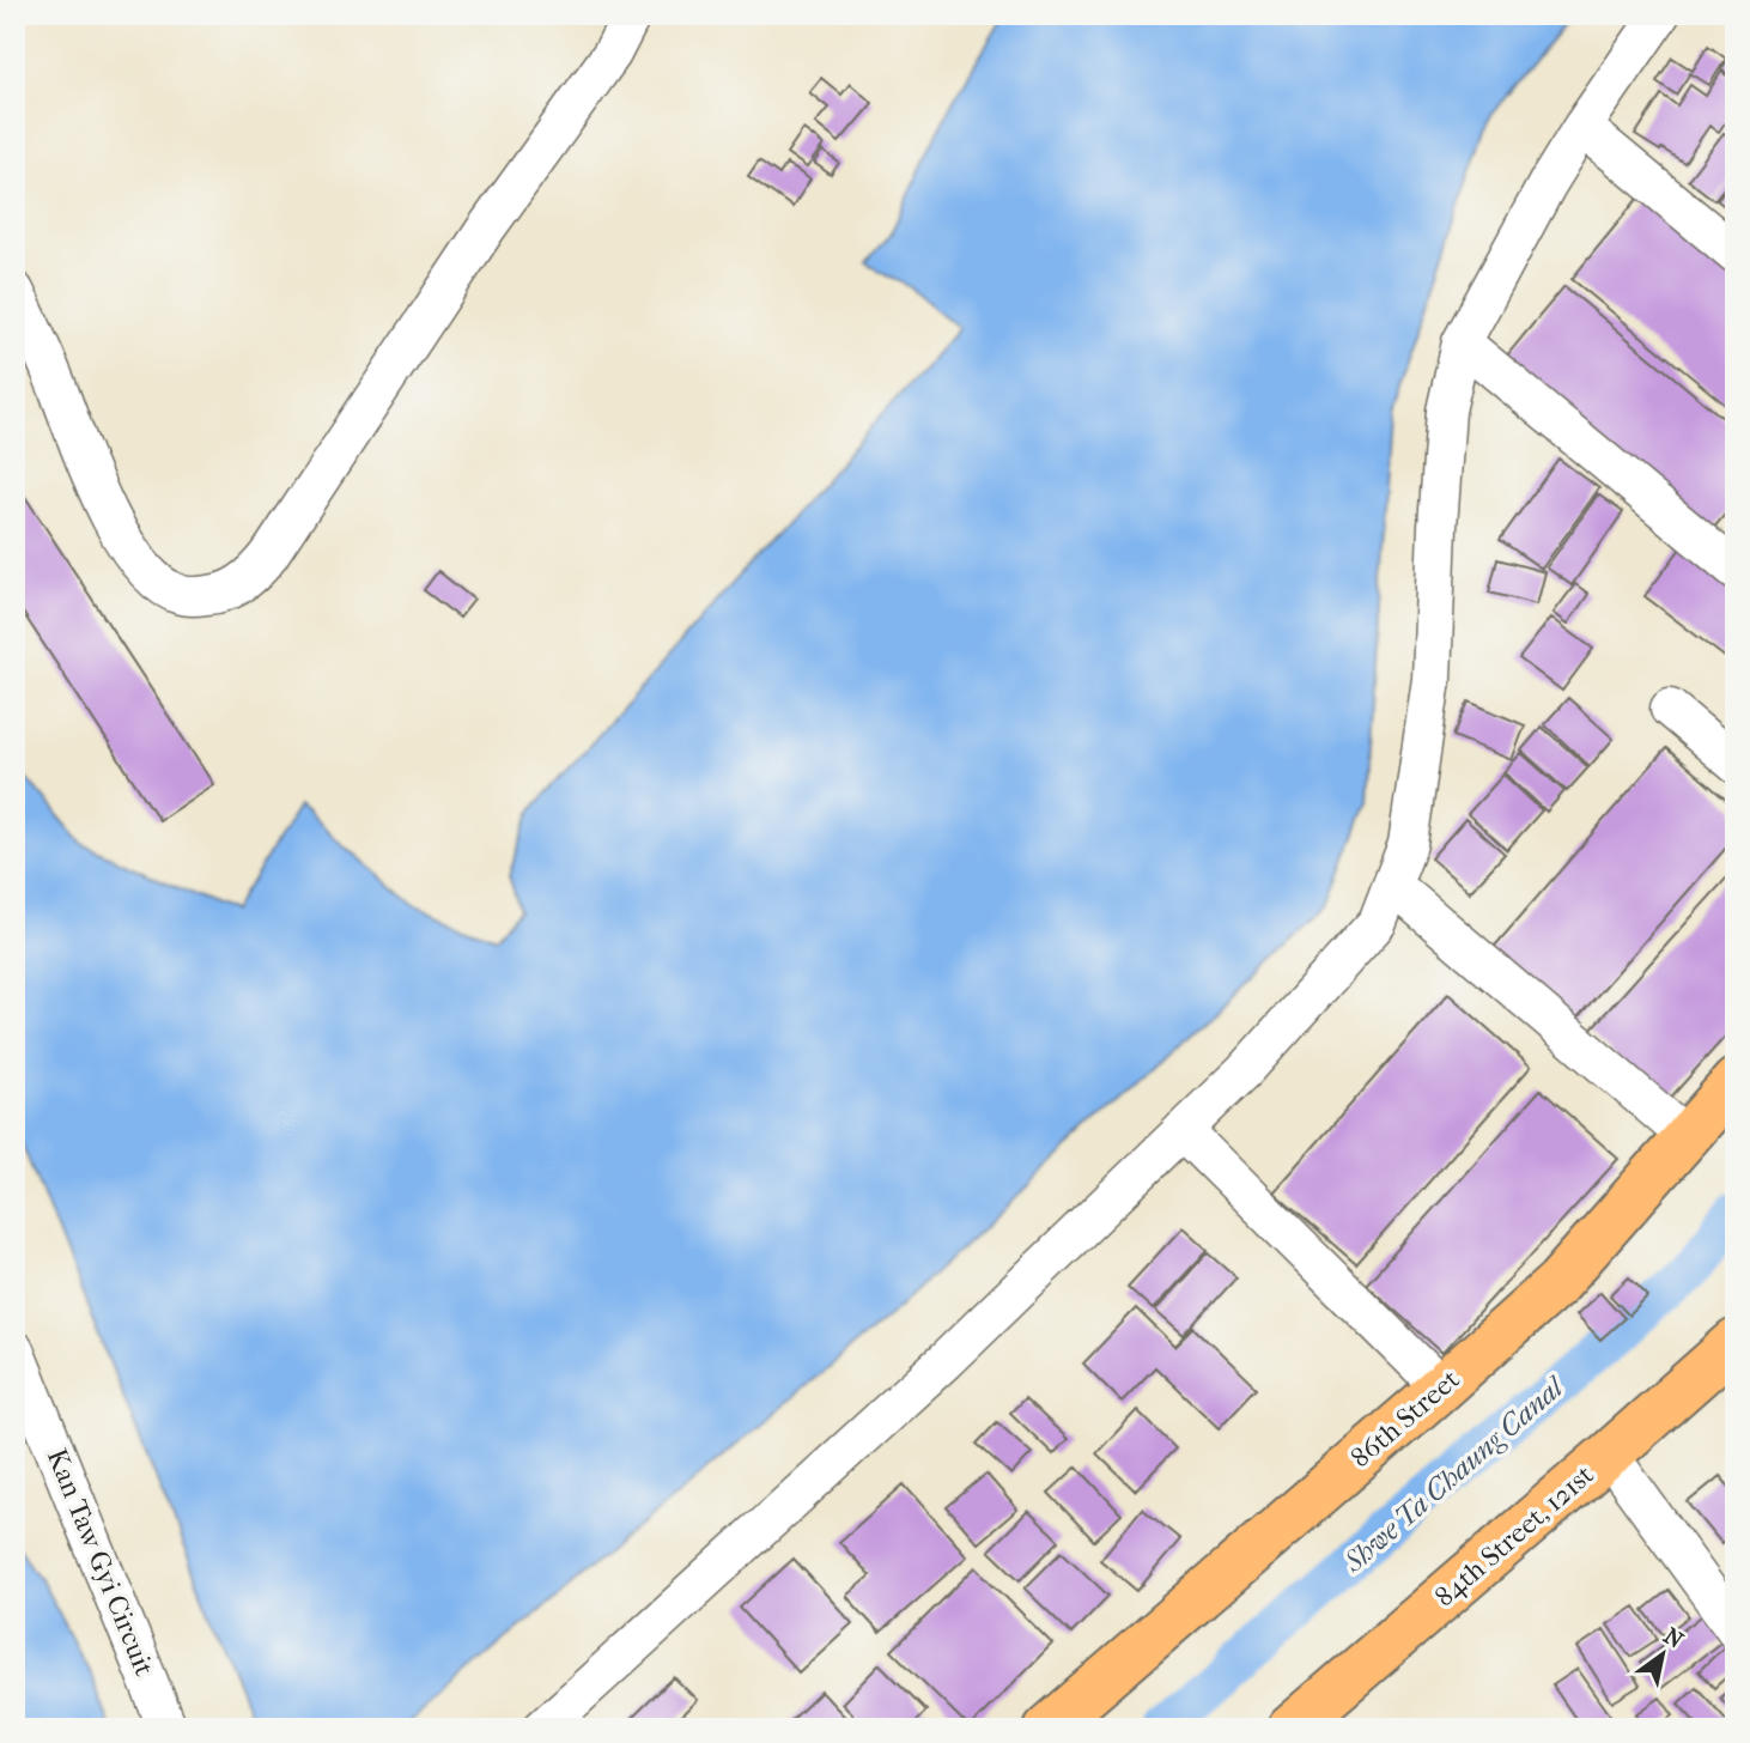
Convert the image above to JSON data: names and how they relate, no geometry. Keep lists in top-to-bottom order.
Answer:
{
  "streets": {
    "main road": ["86th Street", "84th Street, 121st"],
    "street": ["Kan Taw Gyi Circuit"]
  },
  "water": ["Shwe Ta Chaung Canal"],
  "north": "top right"
}
